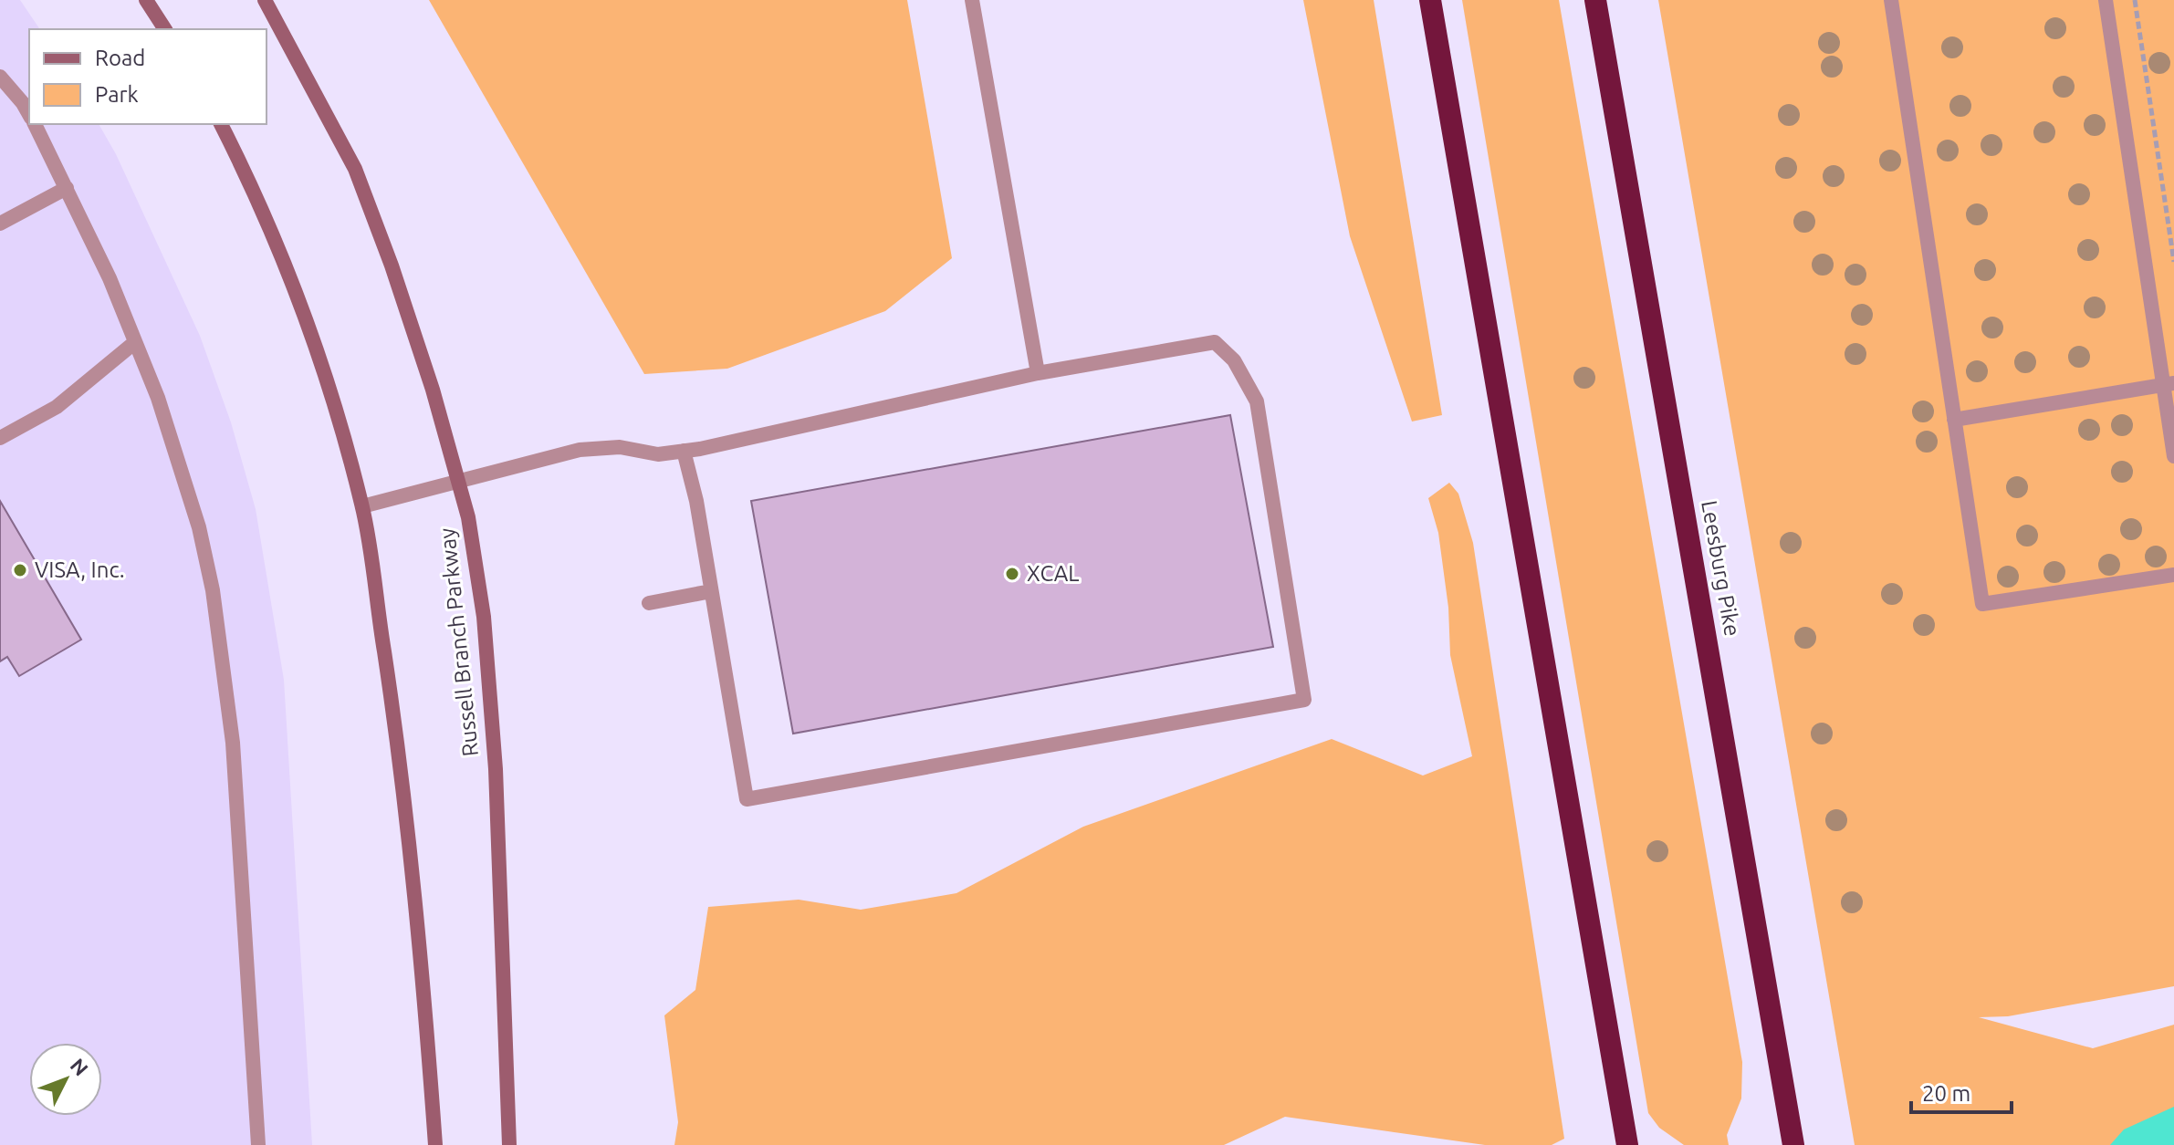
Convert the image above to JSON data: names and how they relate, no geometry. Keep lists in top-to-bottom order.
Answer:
{
  "streets": {
    "highway": ["Leesburg Pike"],
    "main road": ["Russell Branch Parkway"]
  },
  "places": ["VISA, Inc.", "XCAL"],
  "legend": ["Road", "Park"],
  "scale_bar": "20 m",
  "north": "top right"
}
